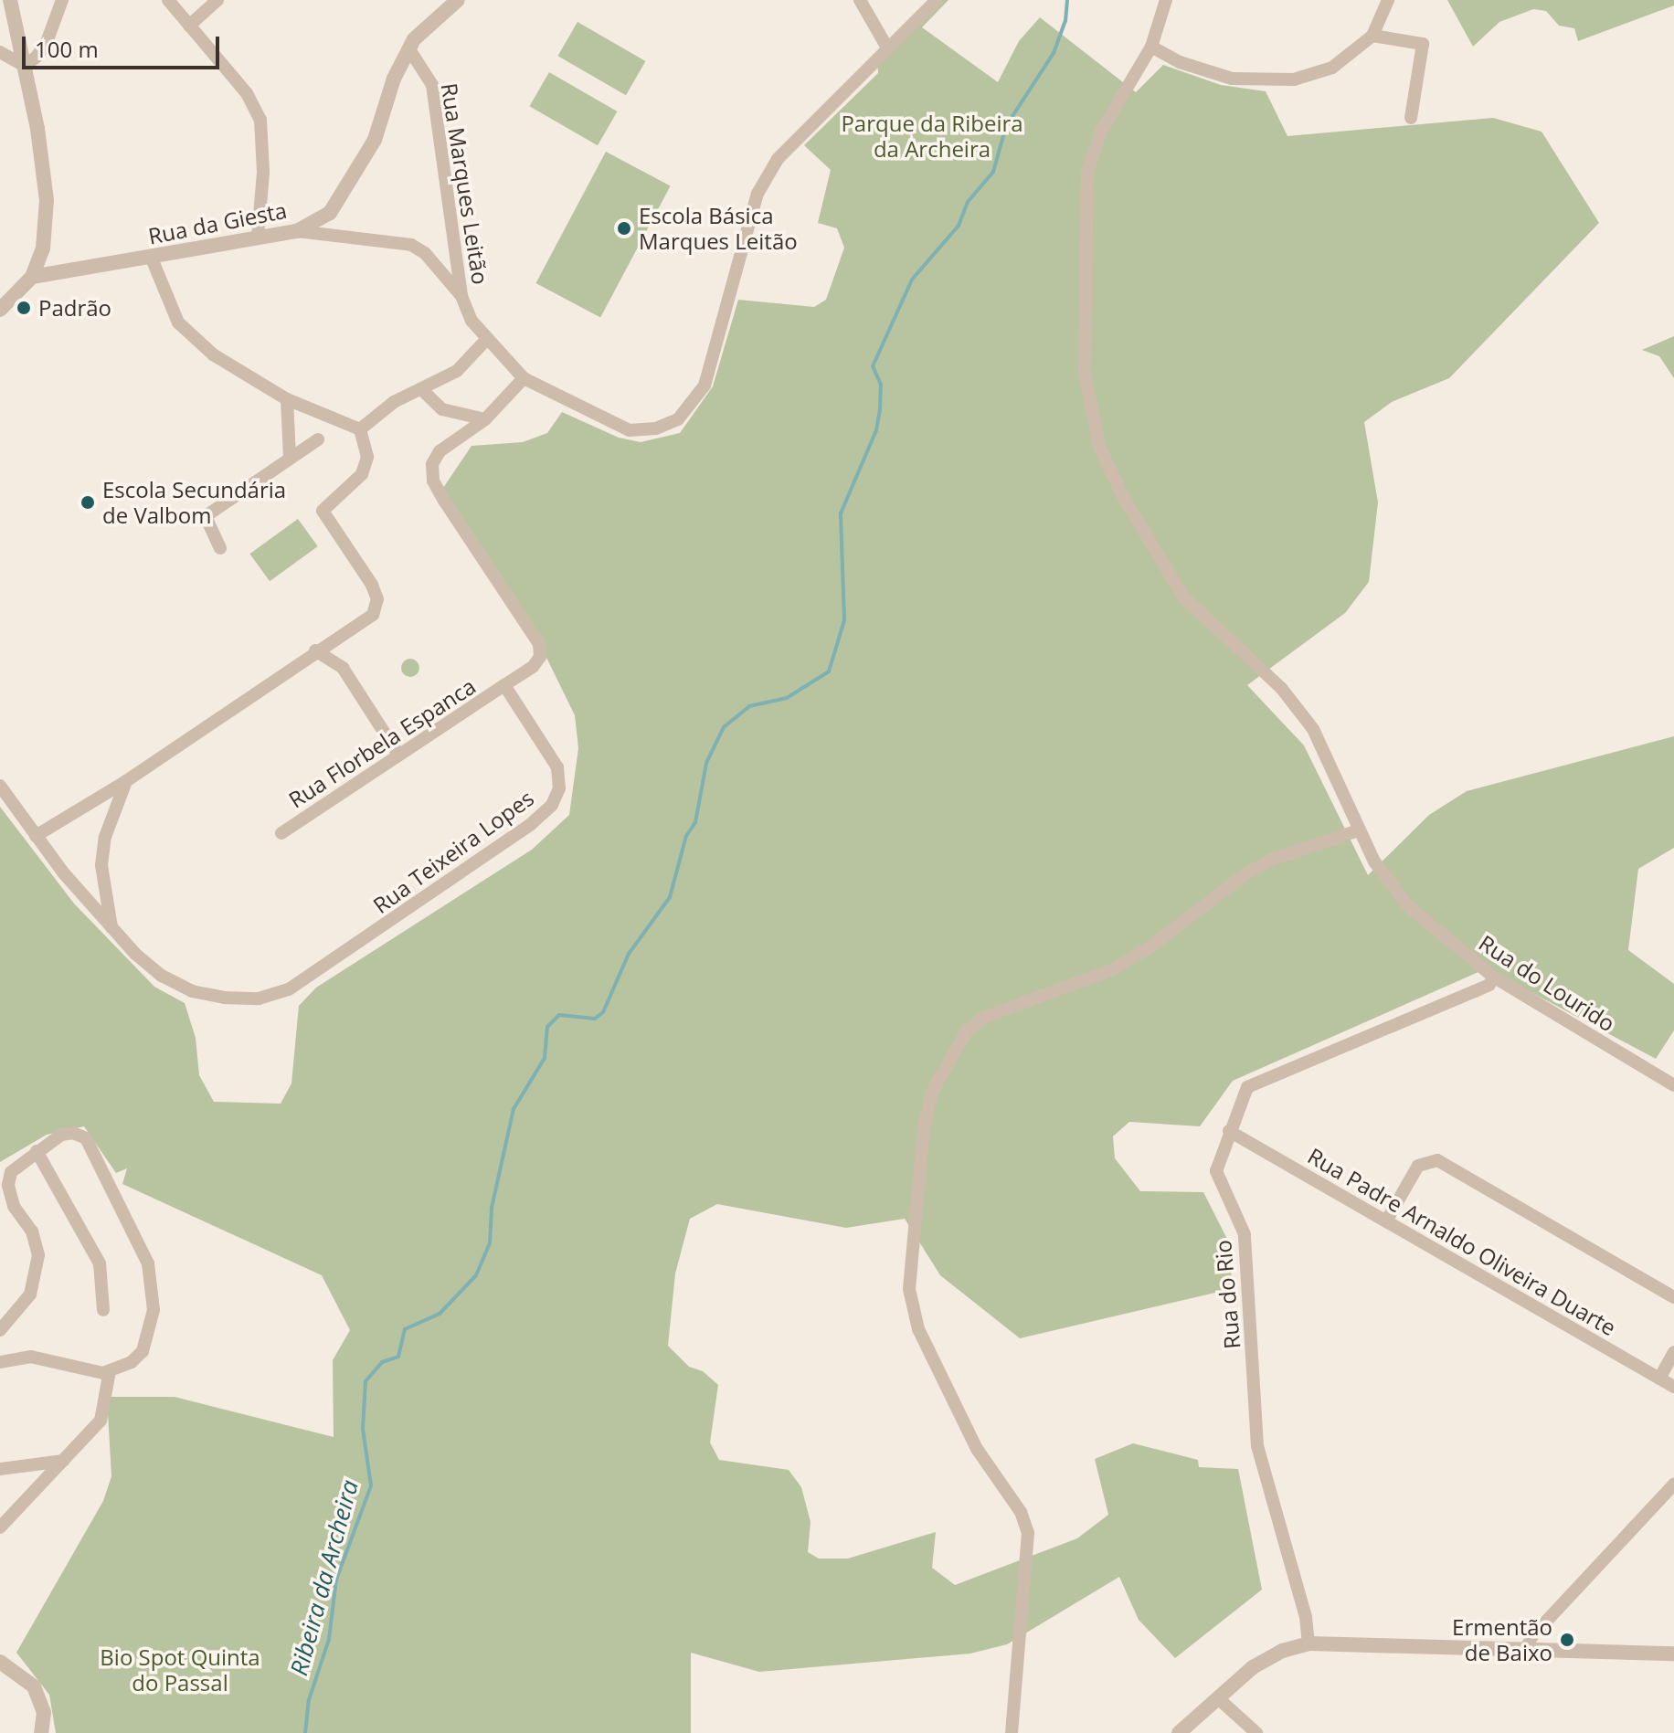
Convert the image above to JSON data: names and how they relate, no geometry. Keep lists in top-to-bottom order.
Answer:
{
  "streets": {
    "street": [
      "Rua Marques Leitão",
      "Rua da Giesta",
      "Rua Florbela Espanca",
      "Rua Teixeira Lopes",
      "Rua do Lourido",
      "Rua Padre Arnaldo Oliveira Duarte",
      "Rua do Rio"
    ]
  },
  "crossings": [
    ["Rua Marques Leitão", "Rua da Giesta"],
    ["Rua Florbela Espanca", "Rua Teixeira Lopes"],
    ["Rua do Lourido", "Rua do Rio"],
    ["Rua Padre Arnaldo Oliveira Duarte", "Rua do Rio"]
  ],
  "water": ["Ribeira da Archeira"],
  "parks": ["Parque da Ribeira da Archeira", "Bio Spot Quinta do Passal"],
  "places": [
    "Escola Básica Marques Leitão",
    "Padrão",
    "Escola Secundária de Valbom",
    "Ermentão de Baixo"
  ],
  "scale_bar": "100 m"
}
